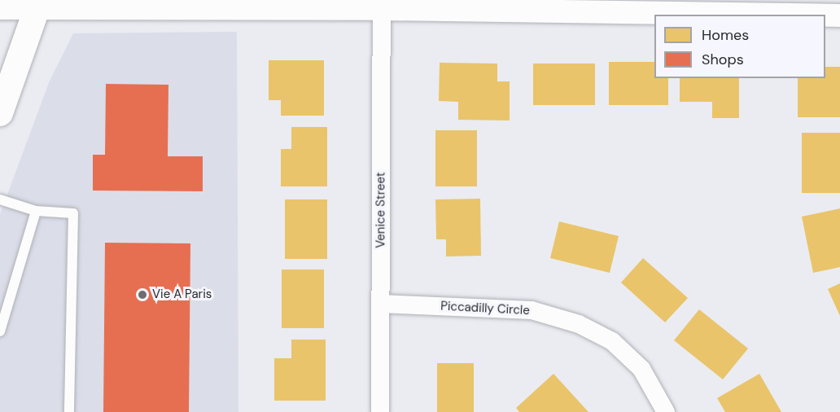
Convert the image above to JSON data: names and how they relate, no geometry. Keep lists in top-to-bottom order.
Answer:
{
  "streets": {
    "street": ["Venice Street", "Piccadilly Circle"]
  },
  "crossings": [
    ["Venice Street", "Piccadilly Circle"]
  ],
  "places": ["Vie A Paris"],
  "legend": ["Homes", "Shops"]
}
